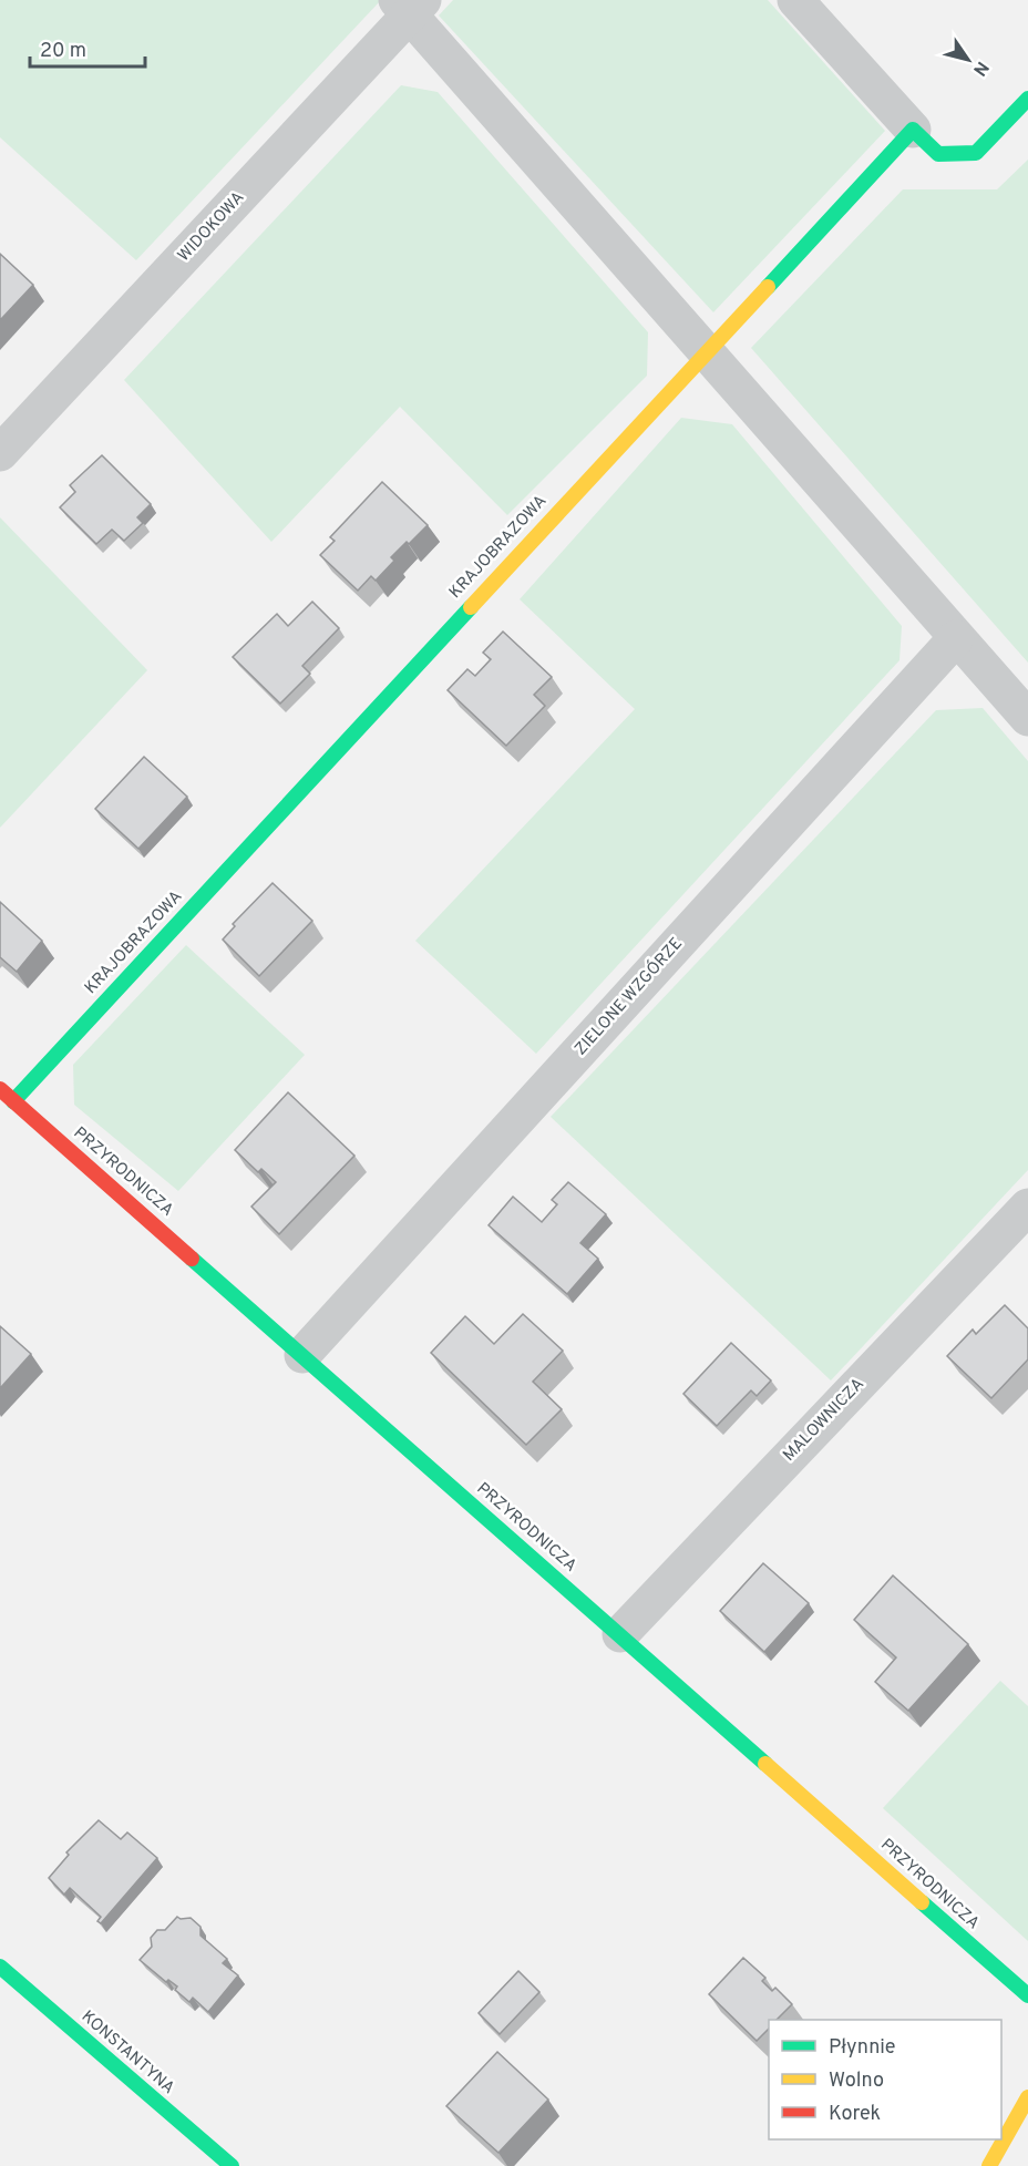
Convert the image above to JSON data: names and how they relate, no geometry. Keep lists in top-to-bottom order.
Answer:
{
  "streets": {
    "street": [
      "WIDOKOWA",
      "KRAJOBRAZOWA",
      "ZIELONE WZGÓRZE",
      "PRZYRODNICZA",
      "MALOWNICZA",
      "KONSTANTYNA"
    ]
  },
  "crossings": [
    ["KRAJOBRAZOWA", "PRZYRODNICZA"],
    ["ZIELONE WZGÓRZE", "PRZYRODNICZA"],
    ["PRZYRODNICZA", "MALOWNICZA"]
  ],
  "legend": ["Płynnie", "Wolno", "Korek"],
  "scale_bar": "20 m",
  "north": "bottom right"
}
